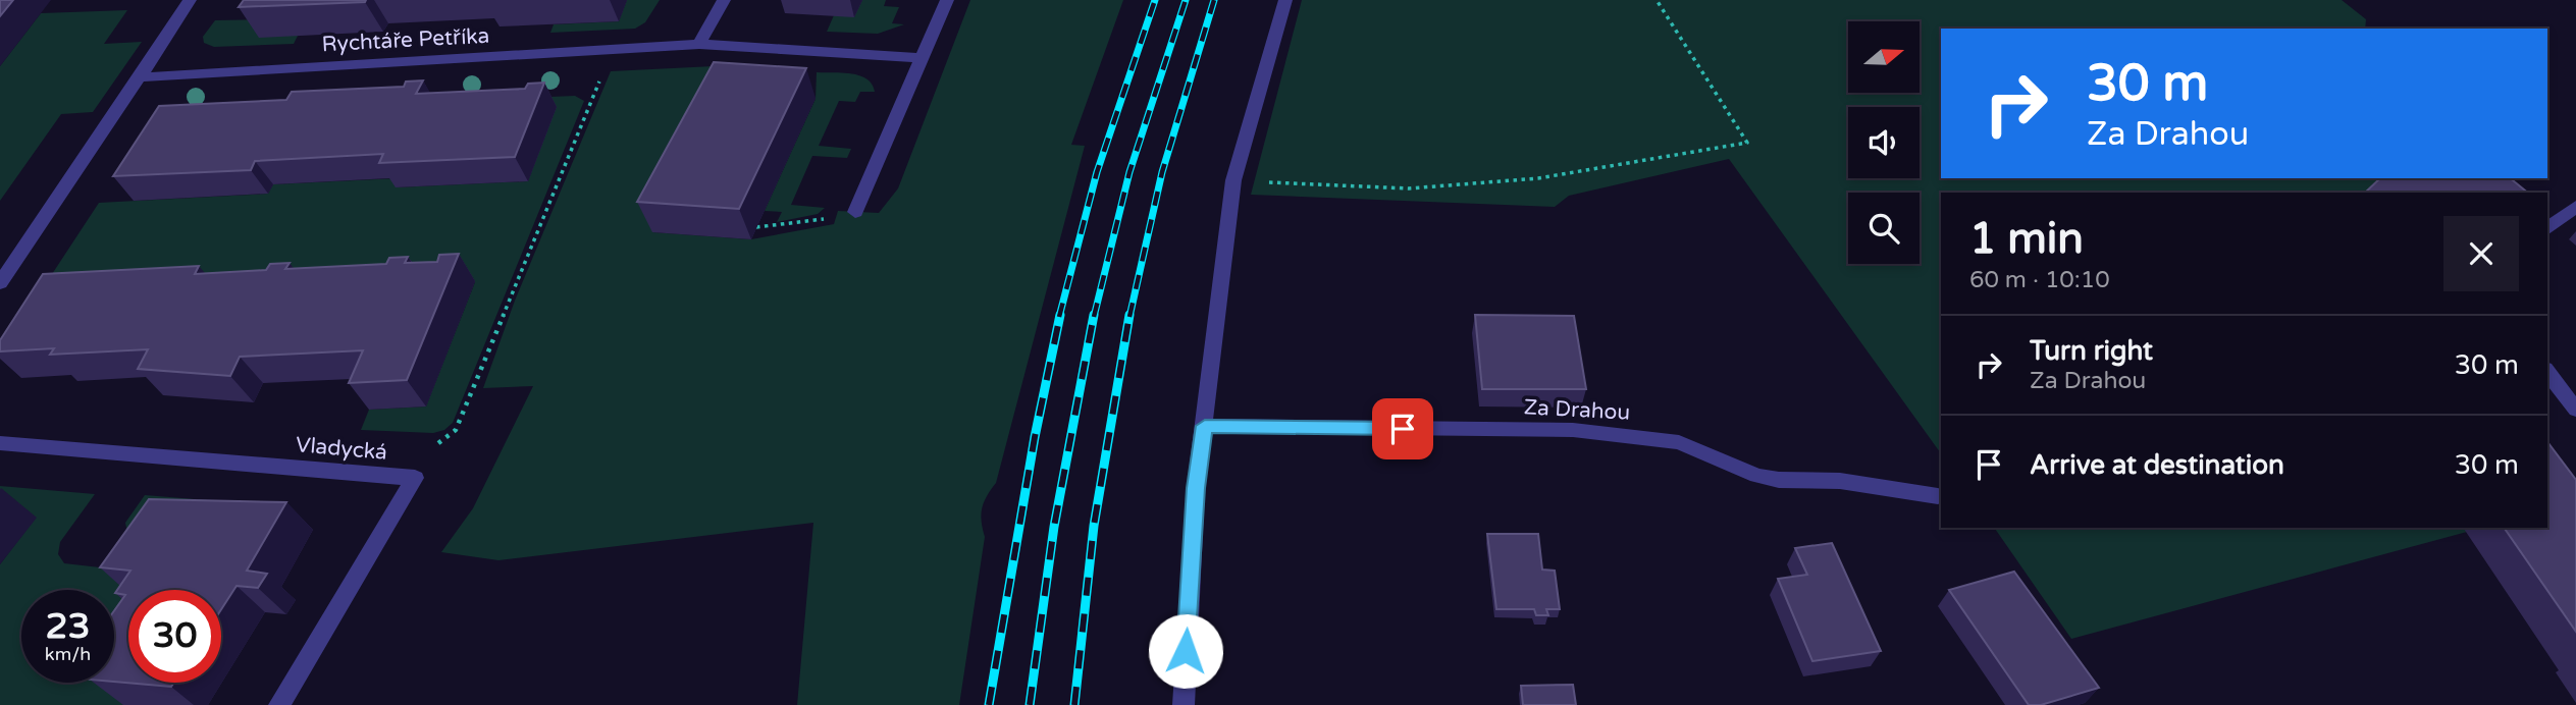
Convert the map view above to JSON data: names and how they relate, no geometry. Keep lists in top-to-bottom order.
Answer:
{
  "streets": {
    "street": ["Rychtáře Petříka", "Za Drahou", "Vladycká"]
  },
  "north": "right",
  "page": {
    "turn": ["30 m", "Za Drahou"],
    "heading": ["1 min", "60 m · 10:10"],
    "list": [
      {
        "name": "Turn right",
        "note": "Za Drahou",
        "value": "30 m"
      },
      {
        "name": "Arrive at destination",
        "value": "30 m"
      }
    ],
    "speed": "23 km/h",
    "limit": "30"
  }
}
